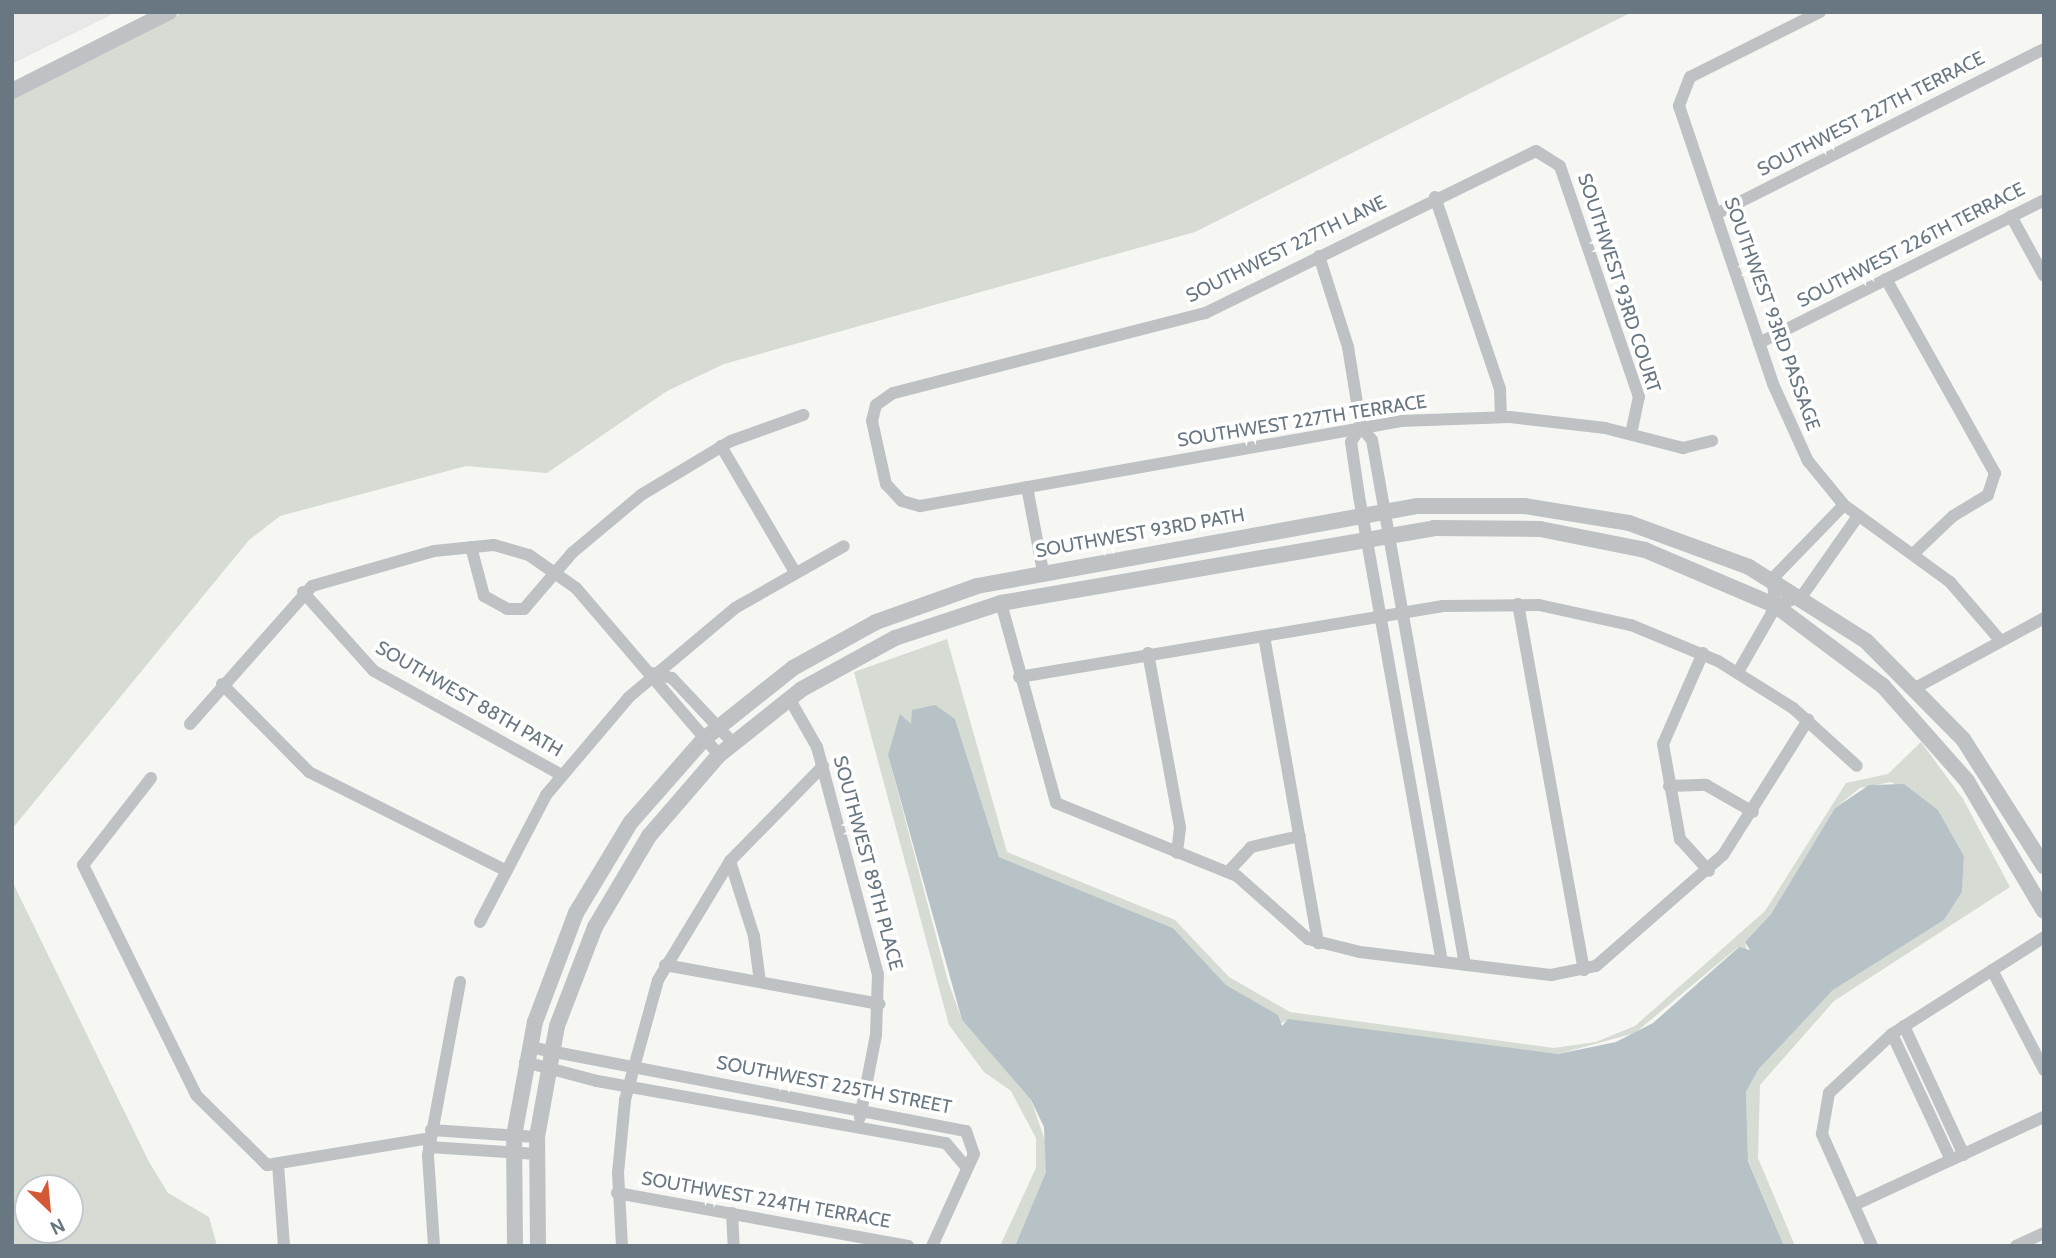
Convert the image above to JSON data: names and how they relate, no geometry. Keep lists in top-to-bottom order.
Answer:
{
  "streets": {
    "street": [
      "SOUTHWEST 227TH TERRACE",
      "SOUTHWEST 226TH TERRACE",
      "SOUTHWEST 227TH LANE",
      "SOUTHWEST 93RD COURT",
      "SOUTHWEST 93RD PASSAGE",
      "SOUTHWEST 93RD PATH",
      "SOUTHWEST 88TH PATH",
      "SOUTHWEST 89TH PLACE",
      "SOUTHWEST 225TH STREET",
      "SOUTHWEST 224TH TERRACE"
    ]
  },
  "crossings": [
    ["SOUTHWEST 227TH TERRACE", "SOUTHWEST 227TH LANE"],
    ["SOUTHWEST 227TH TERRACE", "SOUTHWEST 93RD COURT"],
    ["SOUTHWEST 227TH TERRACE", "SOUTHWEST 93RD PASSAGE"],
    ["SOUTHWEST 226TH TERRACE", "SOUTHWEST 93RD PASSAGE"],
    ["SOUTHWEST 227TH LANE", "SOUTHWEST 93RD COURT"],
    ["SOUTHWEST 93RD PATH", "SOUTHWEST 225TH STREET"],
    ["SOUTHWEST 89TH PLACE", "SOUTHWEST 225TH STREET"]
  ],
  "north": "bottom right"
}
